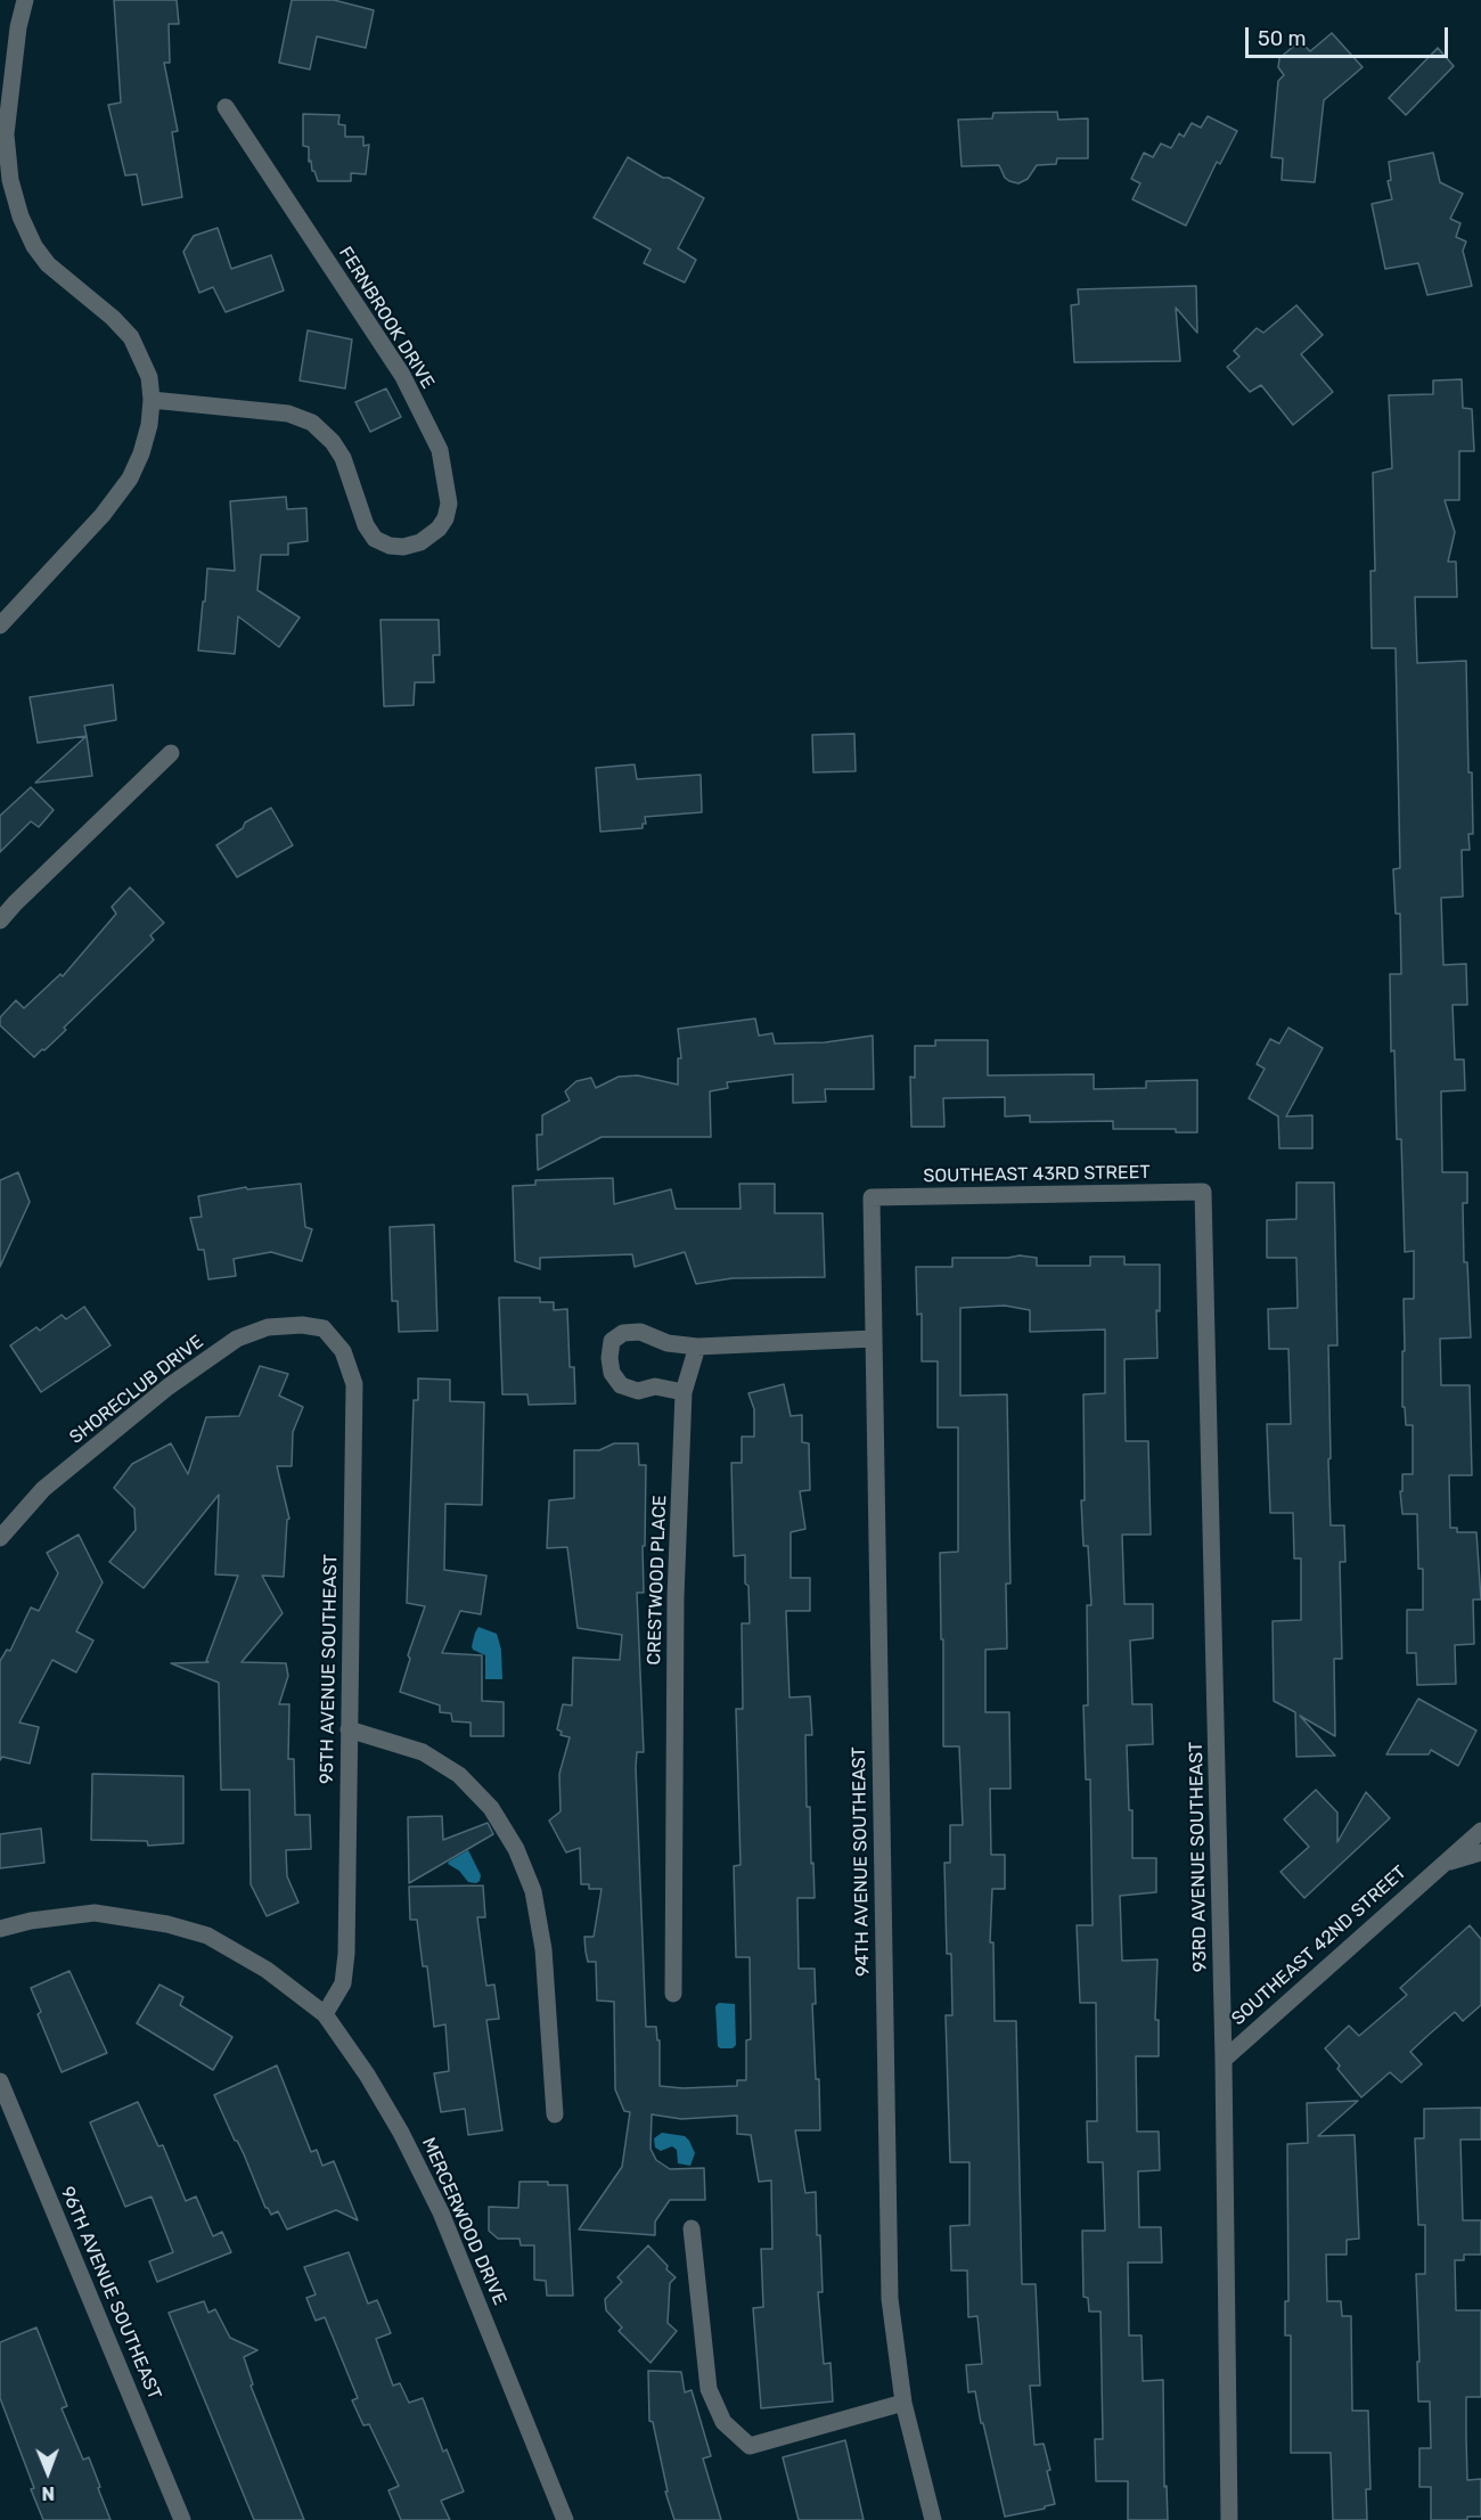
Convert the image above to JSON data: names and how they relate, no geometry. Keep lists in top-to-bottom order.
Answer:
{
  "streets": {
    "street": [
      "FERNBROOK DRIVE",
      "SOUTHEAST 43RD STREET",
      "SHORECLUB DRIVE",
      "CRESTWOOD PLACE",
      "95TH AVENUE SOUTHEAST",
      "93RD AVENUE SOUTHEAST",
      "94TH AVENUE SOUTHEAST",
      "SOUTHEAST 42ND STREET",
      "MERCERWOOD DRIVE",
      "96TH AVENUE SOUTHEAST"
    ]
  },
  "crossings": [
    ["SOUTHEAST 43RD STREET", "93RD AVENUE SOUTHEAST"],
    ["SOUTHEAST 43RD STREET", "94TH AVENUE SOUTHEAST"],
    ["SHORECLUB DRIVE", "95TH AVENUE SOUTHEAST"],
    ["95TH AVENUE SOUTHEAST", "MERCERWOOD DRIVE"],
    ["93RD AVENUE SOUTHEAST", "SOUTHEAST 42ND STREET"]
  ],
  "scale_bar": "50 m",
  "north": "bottom"
}
